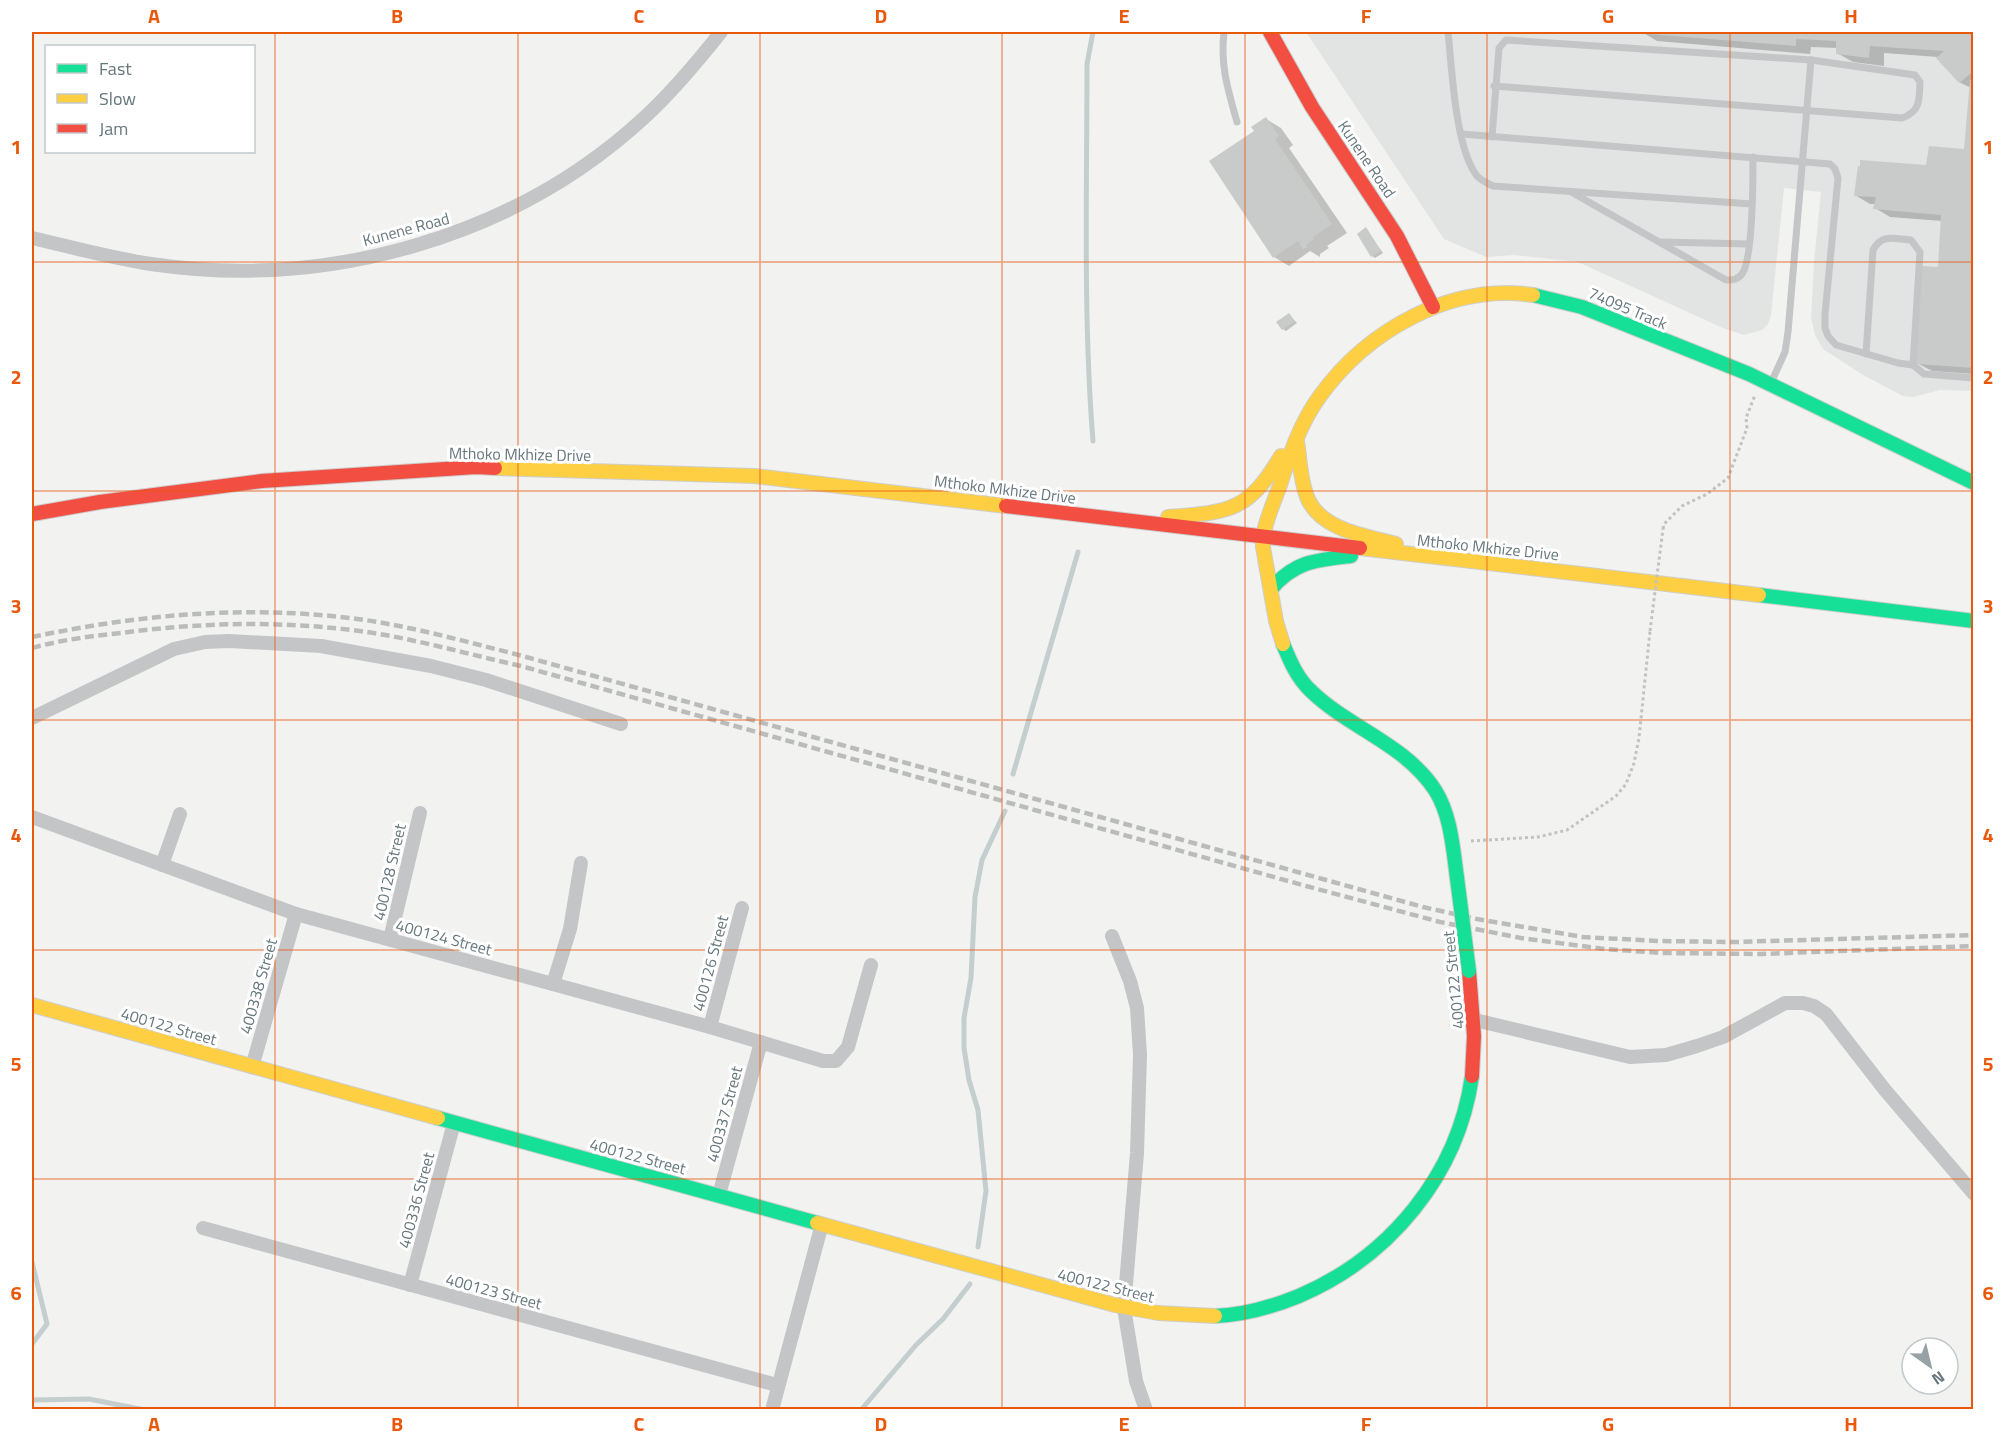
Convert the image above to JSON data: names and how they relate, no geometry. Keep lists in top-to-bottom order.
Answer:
{
  "streets": {
    "street": [
      "Kunene Road",
      "74095 Track",
      "Mthoko Mkhize Drive",
      "400128 Street",
      "400124 Street",
      "400126 Street",
      "400122 Street",
      "400338 Street",
      "400337 Street",
      "400336 Street",
      "400123 Street"
    ]
  },
  "crossings": [
    ["Kunene Road", "74095 Track"],
    ["74095 Track", "Mthoko Mkhize Drive"],
    ["74095 Track", "400122 Street"],
    ["Mthoko Mkhize Drive", "400122 Street"],
    ["400128 Street", "400124 Street"],
    ["400124 Street", "400126 Street"],
    ["400124 Street", "400338 Street"],
    ["400124 Street", "400337 Street"],
    ["400122 Street", "400338 Street"],
    ["400122 Street", "400337 Street"],
    ["400122 Street", "400336 Street"],
    ["400336 Street", "400123 Street"]
  ],
  "legend": ["Fast", "Slow", "Jam"],
  "north": "bottom right",
  "grid": {
    "columns": [
      "A",
      "B",
      "C",
      "D",
      "E",
      "F",
      "G",
      "H"
    ],
    "rows": [
      "1",
      "2",
      "3",
      "4",
      "5",
      "6"
    ]
  }
}
